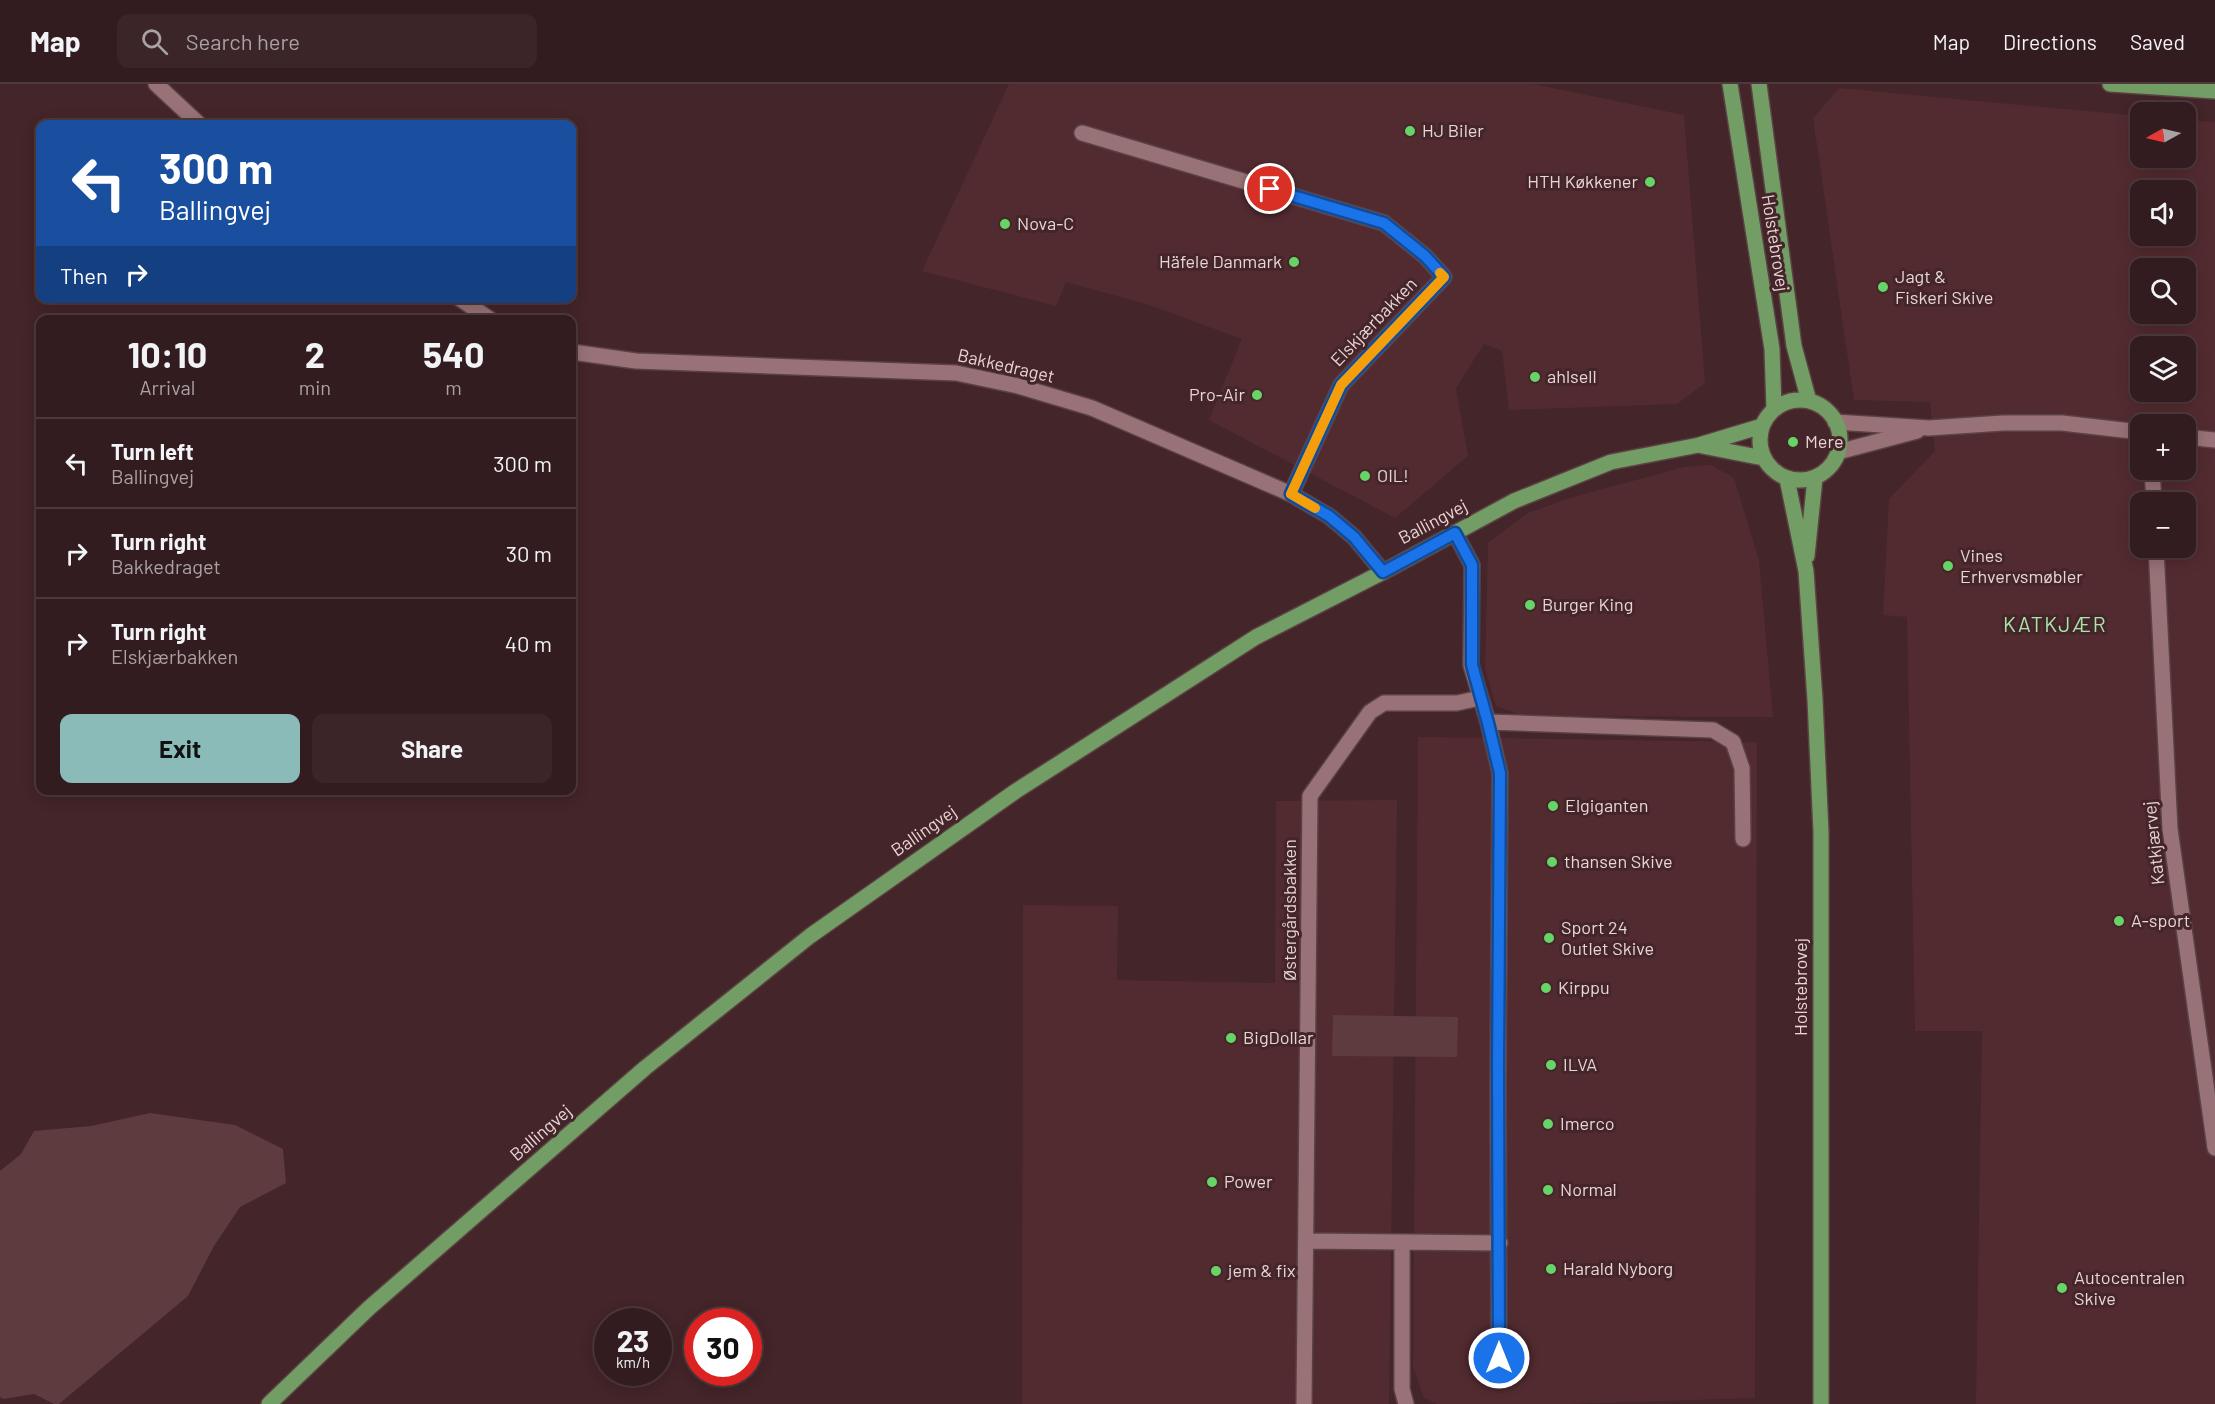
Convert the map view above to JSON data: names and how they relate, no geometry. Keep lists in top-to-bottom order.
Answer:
{
  "streets": {
    "main road": ["Holstebrovej", "Ballingvej"],
    "street": [
      "Elskjærbakken",
      "Bakkedraget",
      "Katkjærvej",
      "Østergårdsbakken"
    ]
  },
  "crossings": [
    ["Holstebrovej", "Ballingvej"],
    ["Elskjærbakken", "Bakkedraget"],
    ["Bakkedraget", "Ballingvej"]
  ],
  "districts": ["KATKJÆR"],
  "places": [
    "HJ Biler",
    "HTH Køkkener",
    "Nova-C",
    "Häfele Danmark",
    "Jagt & Fiskeri Skive",
    "ahlsell",
    "Pro-Air",
    "Mere",
    "OIL!",
    "Vines Erhvervsmøbler",
    "Burger King",
    "Elgiganten",
    "thansen Skive",
    "A-sport",
    "Sport 24 Outlet Skive",
    "Kirppu",
    "BigDollar",
    "ILVA",
    "Imerco",
    "Power",
    "Normal",
    "Harald Nyborg",
    "jem & fix",
    "Autocentralen Skive"
  ],
  "north": "left",
  "page": {
    "header": "Map",
    "search": "Search here",
    "nav": ["Map", "Directions", "Saved"],
    "map_buttons": ["+", "−"],
    "turn": ["300 m", "Ballingvej"],
    "then": "Then",
    "eta": [
      "10:10",
      "Arrival",
      "2",
      "min",
      "540",
      "m"
    ],
    "list": [
      {
        "name": "Turn left",
        "note": "Ballingvej",
        "value": "300 m"
      },
      {
        "name": "Turn right",
        "note": "Bakkedraget",
        "value": "30 m"
      },
      {
        "name": "Turn right",
        "note": "Elskjærbakken",
        "value": "40 m"
      }
    ],
    "buttons": ["Exit", "Share"],
    "speed": "23 km/h",
    "limit": "30"
  }
}
